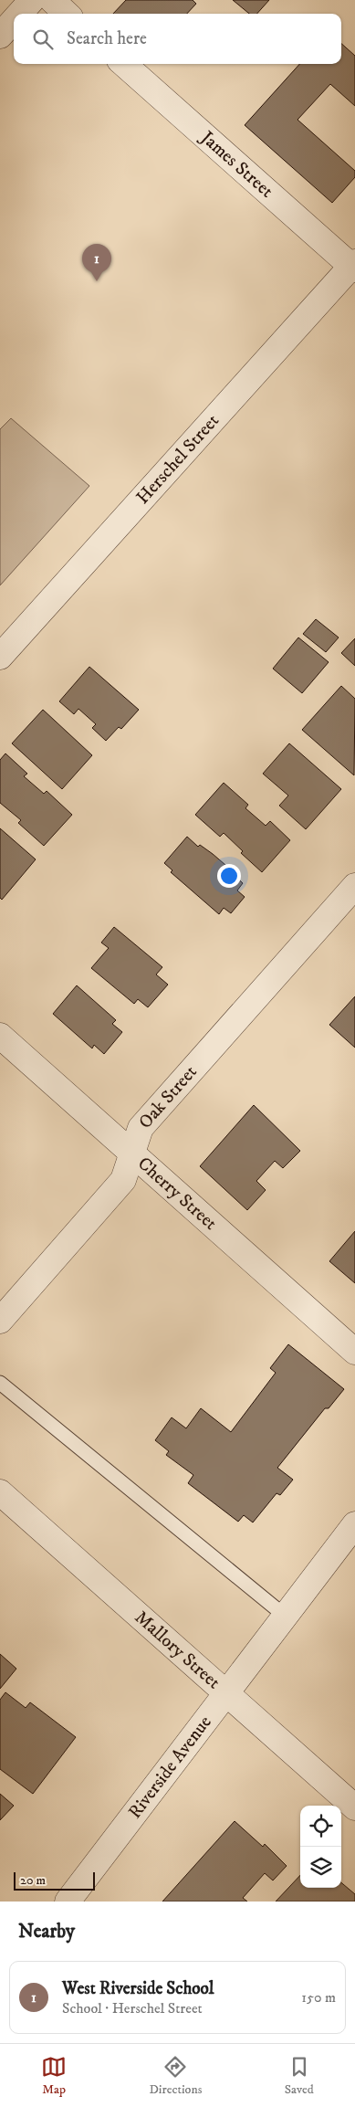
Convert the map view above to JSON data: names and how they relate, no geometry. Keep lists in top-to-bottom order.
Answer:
{
  "streets": {
    "street": [
      "James Street",
      "Herschel Street",
      "Oak Street",
      "Cherry Street",
      "Mallory Street",
      "Riverside Avenue"
    ]
  },
  "crossings": [
    ["James Street", "Herschel Street"],
    ["Oak Street", "Cherry Street"],
    ["Mallory Street", "Riverside Avenue"]
  ],
  "scale_bar": "20 m",
  "page": {
    "search": "Search here",
    "pins": "1",
    "scale": "20 m",
    "heading": "Nearby",
    "list": [
      {
        "mark": "1",
        "name": "West Riverside School",
        "note": "School · Herschel Street",
        "value": "150 m"
      }
    ],
    "nav": ["Map", "Directions", "Saved"]
  }
}
